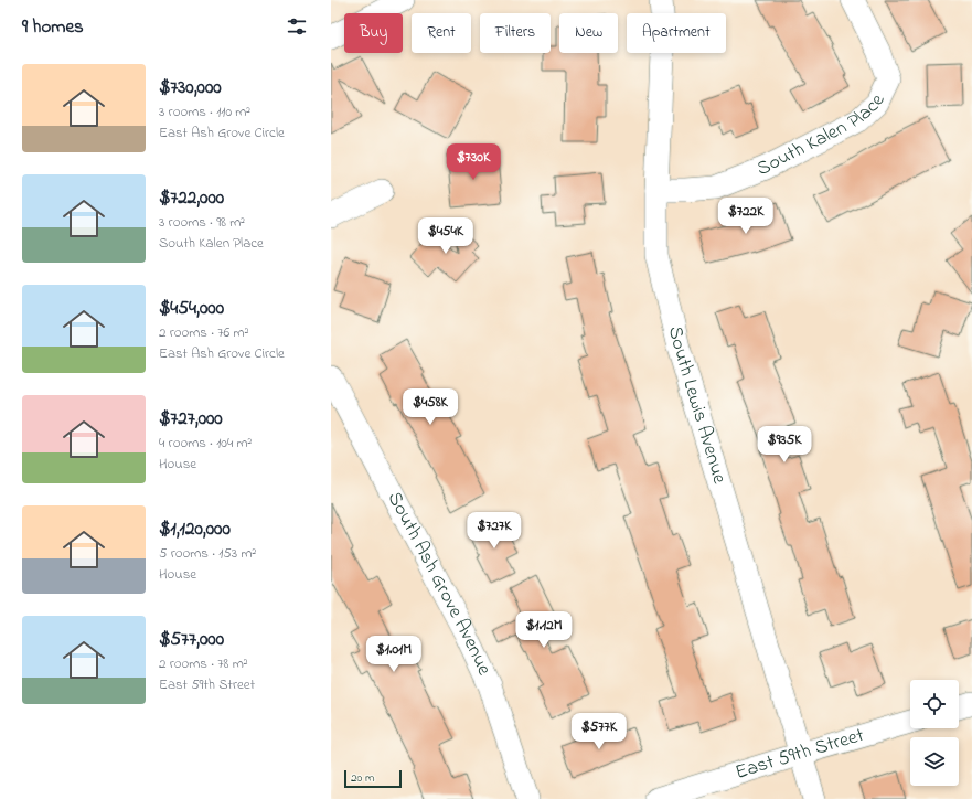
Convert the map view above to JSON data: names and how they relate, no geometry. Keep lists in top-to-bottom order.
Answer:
{
  "streets": {
    "street": [
      "South Kalen Place",
      "South Lewis Avenue",
      "South Ash Grove Avenue",
      "East 59th Street"
    ]
  },
  "crossings": [
    ["South Kalen Place", "South Lewis Avenue"],
    ["South Lewis Avenue", "East 59th Street"]
  ],
  "scale_bar": "20 m",
  "page": {
    "heading": "9 homes",
    "chip": [
      "Buy",
      "Rent",
      "Filters",
      "New",
      "Apartment"
    ],
    "list": [
      {
        "name": "$730,000",
        "note": "3 rooms · 110 m² · East Ash Grove Circle"
      },
      {
        "name": "$722,000",
        "note": "3 rooms · 98 m² · South Kalen Place"
      },
      {
        "name": "$454,000",
        "note": "2 rooms · 76 m² · East Ash Grove Circle"
      },
      {
        "name": "$727,000",
        "note": "4 rooms · 104 m² · House"
      },
      {
        "name": "$1,120,000",
        "note": "5 rooms · 153 m² · House"
      },
      {
        "name": "$577,000",
        "note": "2 rooms · 78 m² · East 59th Street"
      }
    ],
    "price": [
      "$730K",
      "$722K",
      "$454K",
      "$458K",
      "$935K",
      "$727K",
      "$1.12M",
      "$1.01M",
      "$577K"
    ],
    "scale": "20 m"
  }
}
